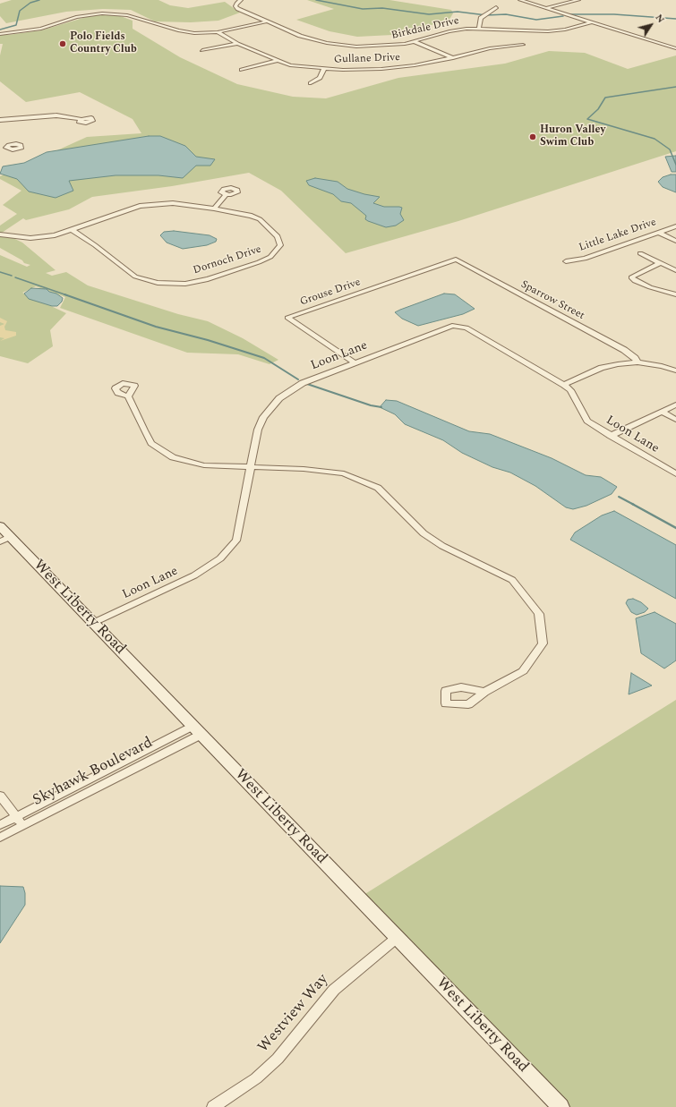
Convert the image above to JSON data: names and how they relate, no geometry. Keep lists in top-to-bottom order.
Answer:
{
  "streets": {
    "main road": ["West Liberty Road"],
    "street": [
      "Birkdale Drive",
      "Gullane Drive",
      "Little Lake Drive",
      "Dornoch Drive",
      "Grouse Drive",
      "Sparrow Street",
      "Loon Lane",
      "Skyhawk Boulevard",
      "Westview Way"
    ]
  },
  "crossings": [
    ["Grouse Drive", "Sparrow Street"],
    ["Grouse Drive", "Loon Lane"],
    ["Loon Lane", "West Liberty Road"],
    ["West Liberty Road", "Skyhawk Boulevard"],
    ["West Liberty Road", "Westview Way"]
  ],
  "places": ["Polo Fields Country Club", "Huron Valley Swim Club"],
  "north": "top right"
}
